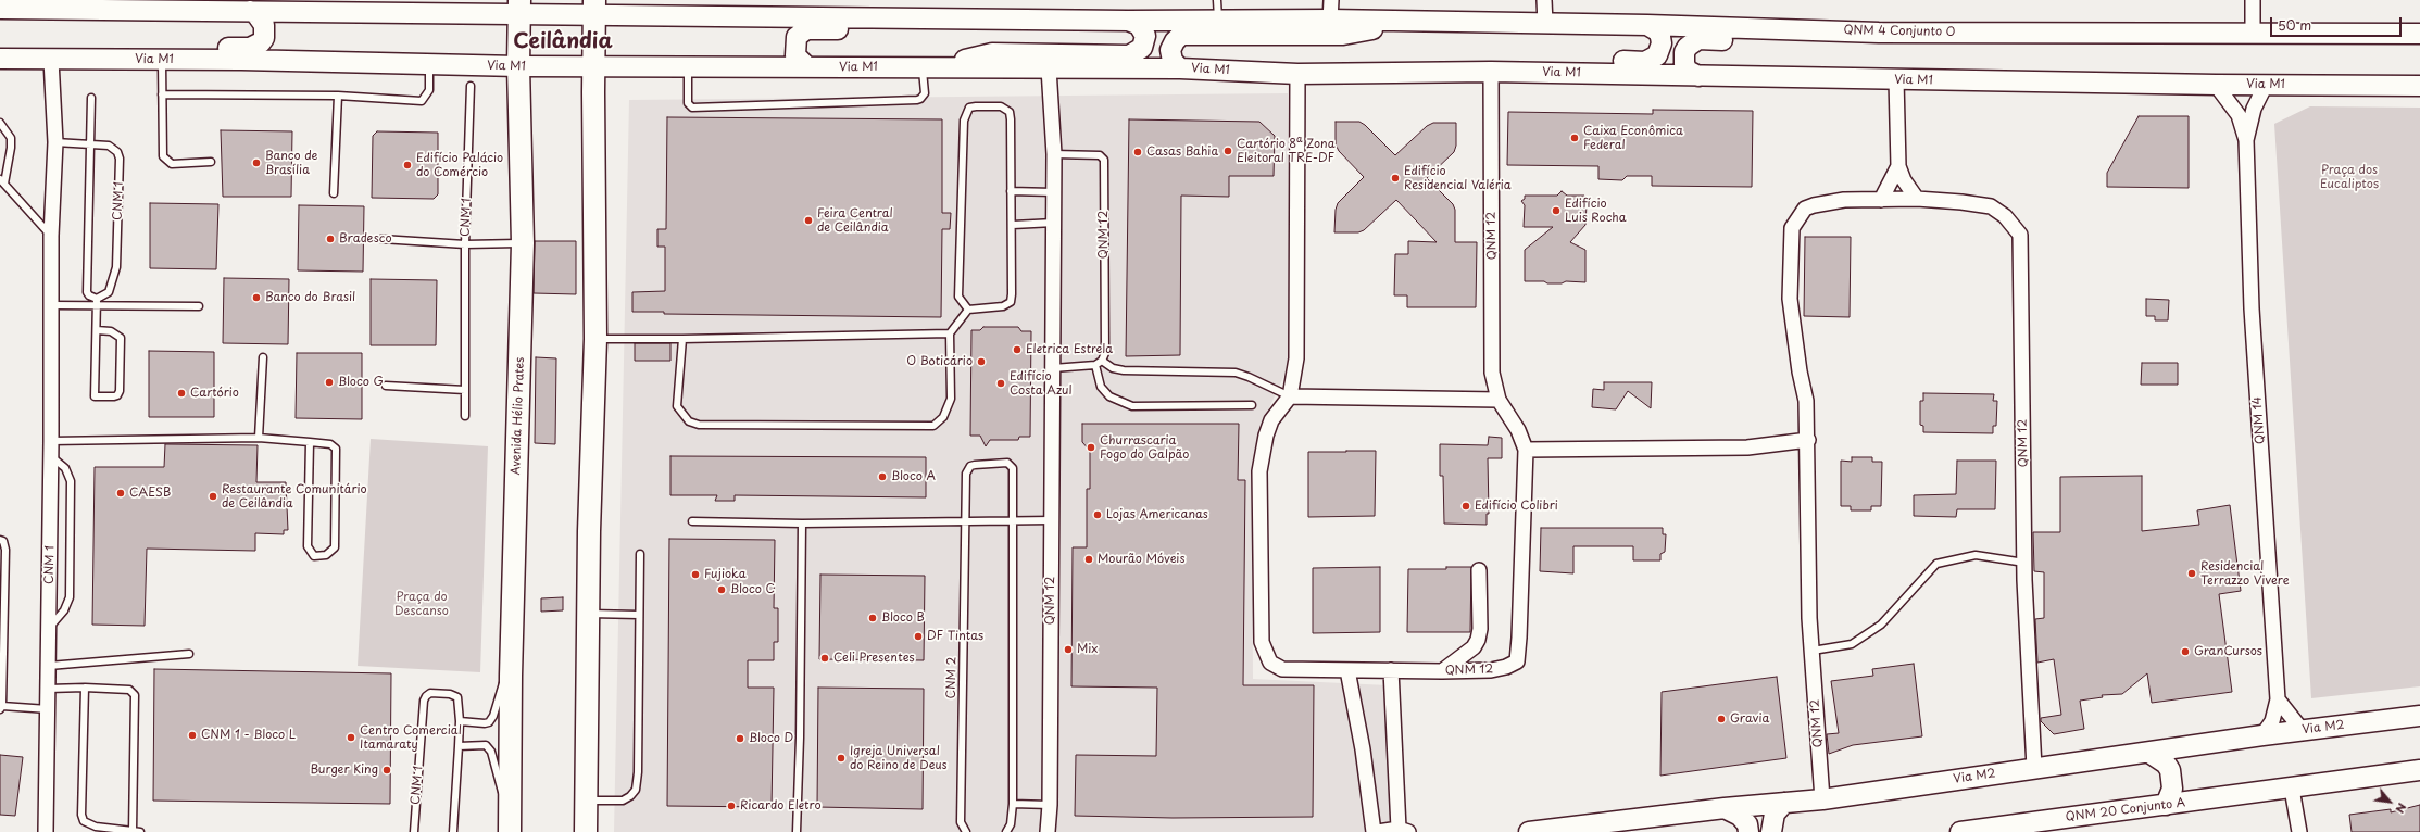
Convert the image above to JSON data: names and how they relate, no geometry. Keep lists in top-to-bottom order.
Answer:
{
  "streets": {
    "main road": [
      "QNM 4 Conjunto O",
      "Via M1",
      "Avenida Hélio Prates",
      "Via M2",
      "QNM 20 Conjunto A"
    ],
    "street": ["CNM 1", "QNM 12", "QNM 14"],
    "lane": ["CNM 2"]
  },
  "crossings": [
    ["Via M1", "CNM 1"],
    ["Via M1", "QNM 12"],
    ["Via M1", "Avenida Hélio Prates"],
    ["Via M1", "QNM 14"],
    ["CNM 1", "Avenida Hélio Prates"],
    ["QNM 12", "Via M2"],
    ["QNM 14", "Via M2"]
  ],
  "districts": ["Ceilândia"],
  "parks": ["Praça dos Eucaliptos", "Praça do Descanso"],
  "places": [
    "Caixa Econômica Federal",
    "Cartório 8ª Zona Eleitoral TRE-DF",
    "Casas Bahia",
    "Banco de Brasília",
    "Edifício Palácio do Comércio",
    "Edifício Residencial Valéria",
    "Edifício Luis Rocha",
    "Feira Central de Ceilândia",
    "Bradesco",
    "Banco do Brasil",
    "Eletrica Estrela",
    "O Boticário",
    "Bloco G",
    "Edifício Costa Azul",
    "Cartório",
    "Churrascaria Fogo do Galpão",
    "Bloco A",
    "CAESB",
    "Restaurante Comunitário de Ceilândia",
    "Edifício Colibri",
    "Lojas Americanas",
    "Mourão Móveis",
    "Residencial Terrazzo Vivere",
    "Fujioka",
    "Bloco C",
    "Bloco B",
    "DF Tintas",
    "Mix",
    "GranCursos",
    "Celi Presentes",
    "Gravia",
    "CNM 1 - Bloco L",
    "Centro Comercial Itamaraty",
    "Bloco D",
    "Igreja Universal do Reino de Deus",
    "Burger King",
    "Ricardo Eletro"
  ],
  "scale_bar": "50 m",
  "north": "bottom right"
}
